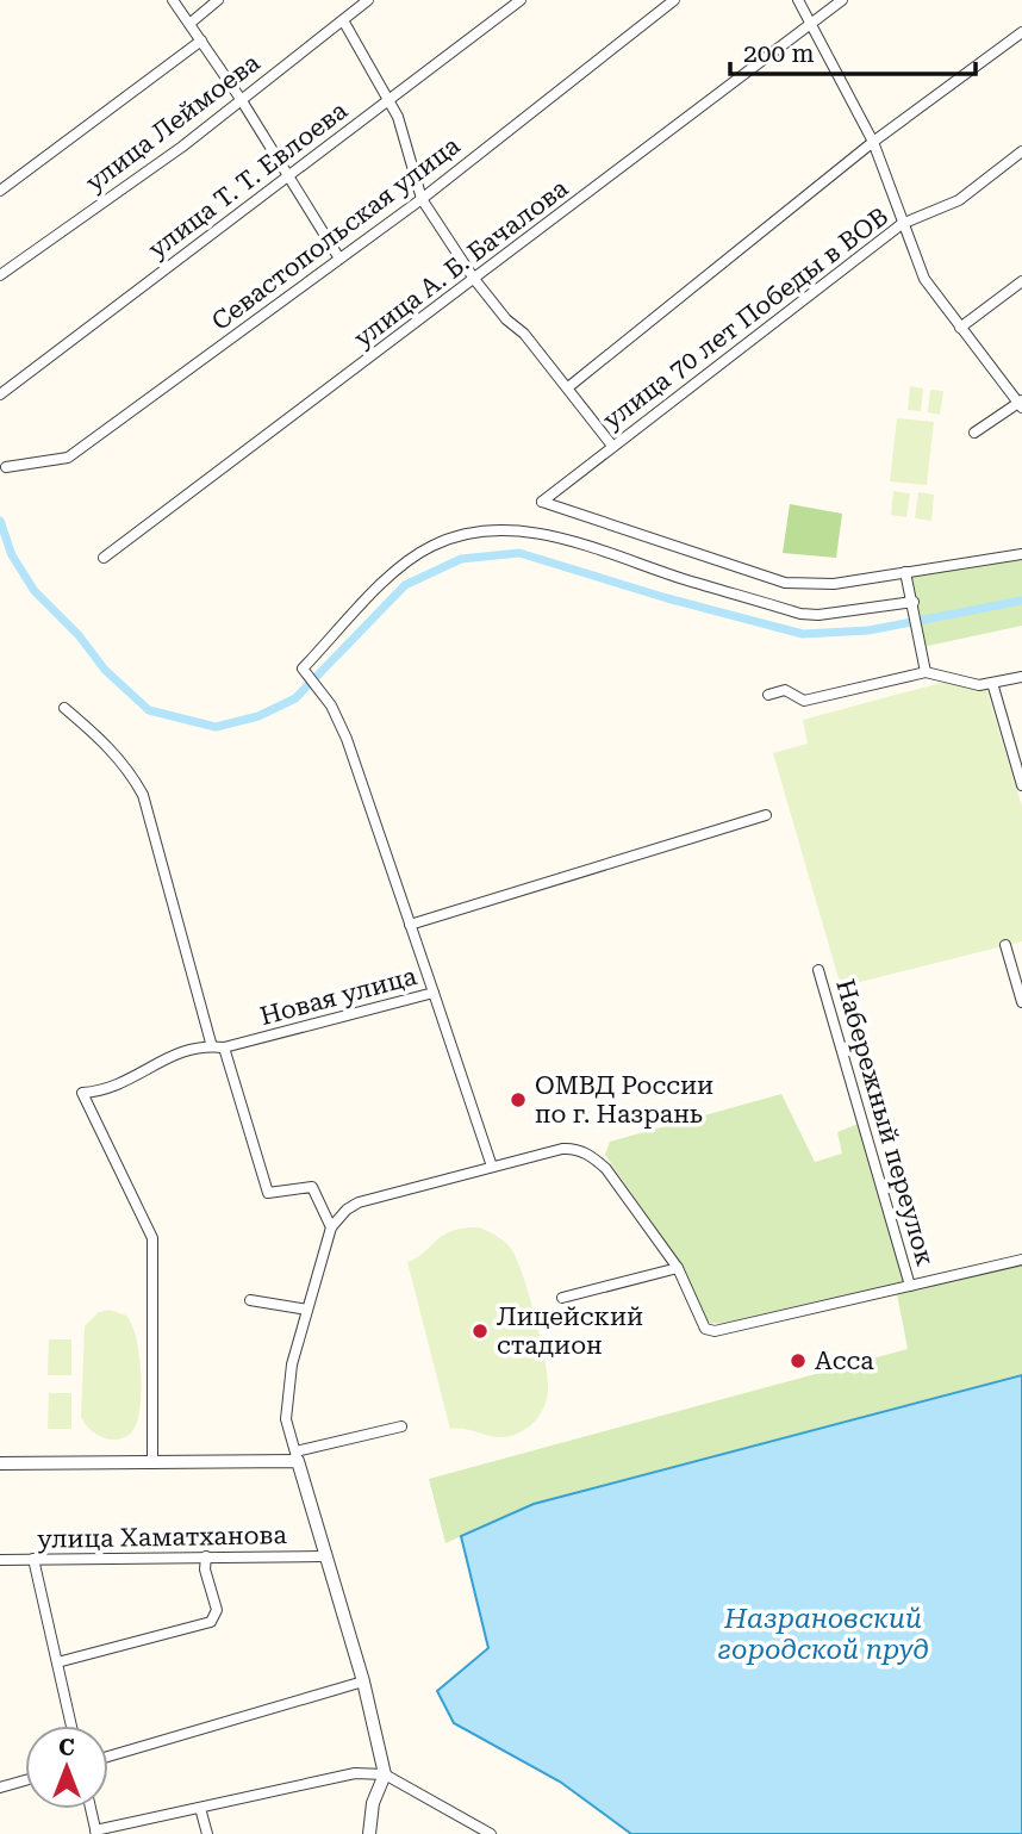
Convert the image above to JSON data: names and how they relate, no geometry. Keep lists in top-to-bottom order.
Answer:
{
  "streets": {
    "street": [
      "улица Леймоева",
      "улица Т. Т. Евлоева",
      "Севастопольская улица",
      "улица А. Б. Бачалова",
      "улица 70 лет Победы в ВОВ",
      "Новая улица",
      "Набережный переулок",
      "улица Хаматханова"
    ]
  },
  "water": ["Назрановский городской пруд"],
  "places": ["ОМВД России по г. Назрань", "Лицейский стадион", "Асса"],
  "scale_bar": "200 m",
  "north": "top"
}
